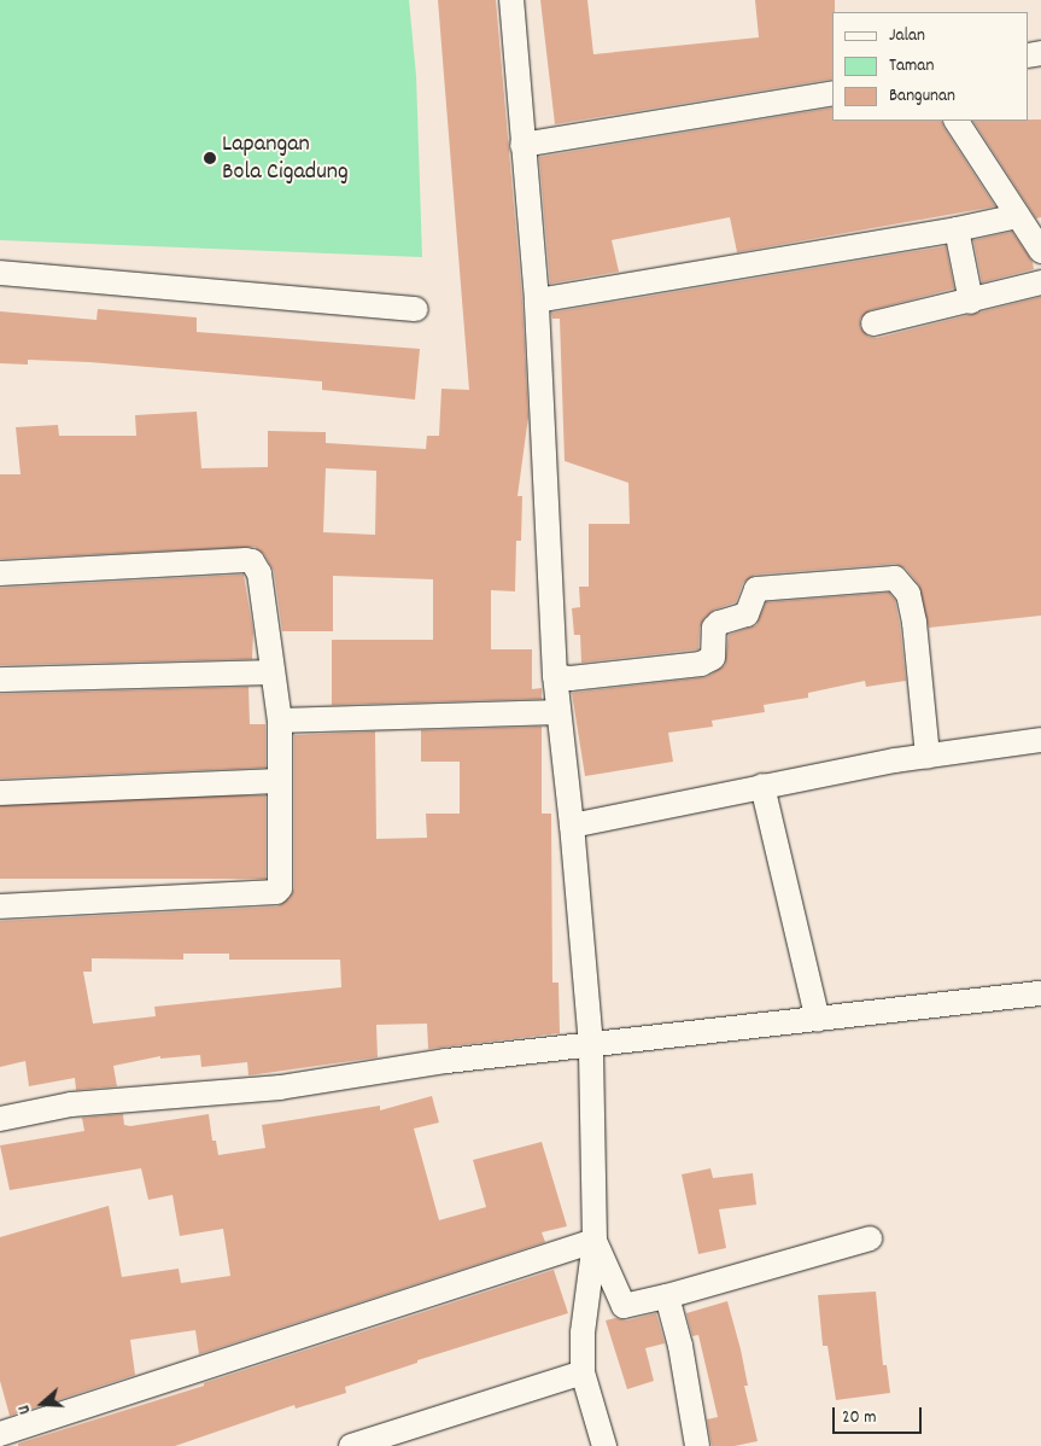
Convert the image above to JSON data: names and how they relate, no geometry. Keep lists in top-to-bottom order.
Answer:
{
  "places": ["Lapangan Bola Cigadung"],
  "legend": ["Jalan", "Taman", "Bangunan"],
  "scale_bar": "20 m",
  "north": "left"
}
